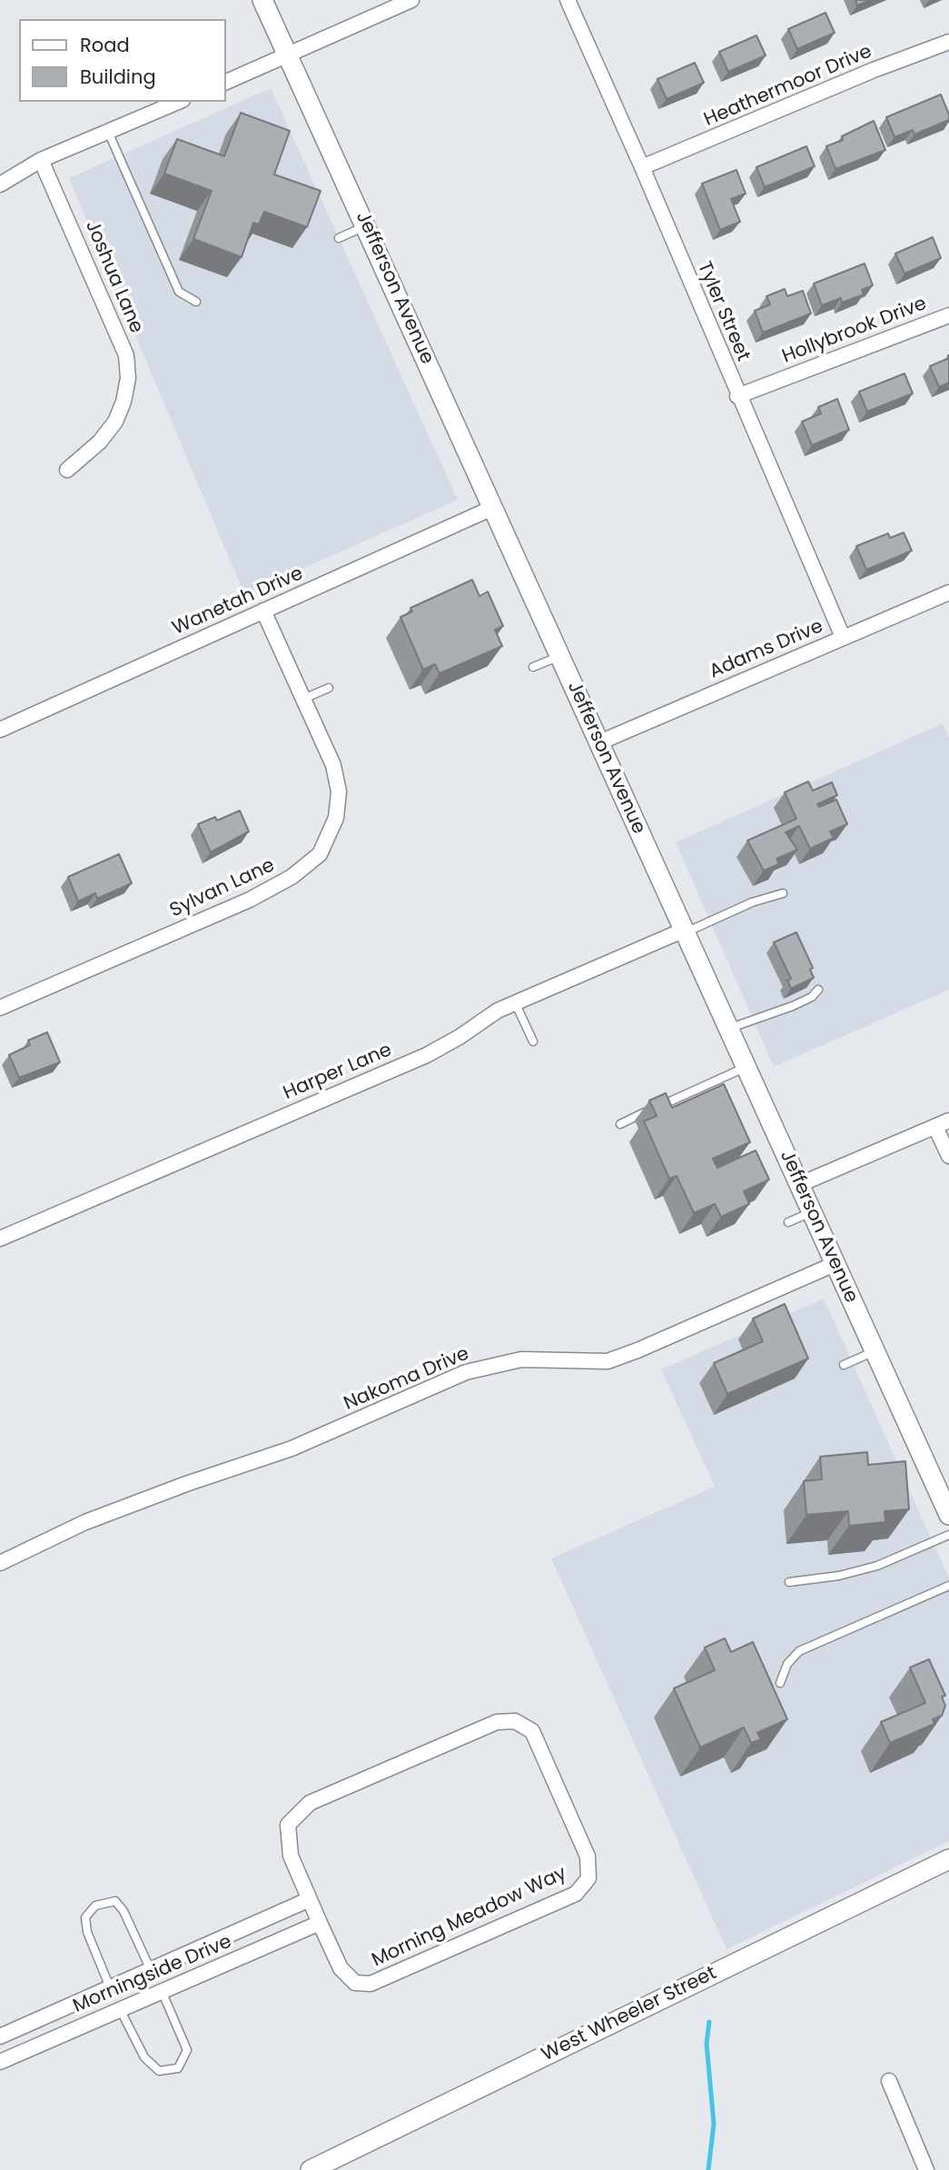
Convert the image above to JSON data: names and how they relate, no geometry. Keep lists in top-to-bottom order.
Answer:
{
  "streets": {
    "street": [
      "Heathermoor Drive",
      "Joshua Lane",
      "Jefferson Avenue",
      "Tyler Street",
      "Hollybrook Drive",
      "Wanetah Drive",
      "Adams Drive",
      "Sylvan Lane",
      "Harper Lane",
      "Nakoma Drive",
      "Morning Meadow Way",
      "Morningside Drive",
      "West Wheeler Street"
    ]
  },
  "crossings": [
    ["Heathermoor Drive", "Tyler Street"],
    ["Jefferson Avenue", "Wanetah Drive"],
    ["Jefferson Avenue", "Adams Drive"],
    ["Jefferson Avenue", "Harper Lane"],
    ["Jefferson Avenue", "Nakoma Drive"],
    ["Tyler Street", "Hollybrook Drive"],
    ["Tyler Street", "Adams Drive"],
    ["Wanetah Drive", "Sylvan Lane"],
    ["Morning Meadow Way", "Morningside Drive"]
  ],
  "legend": ["Road", "Building"]
}
